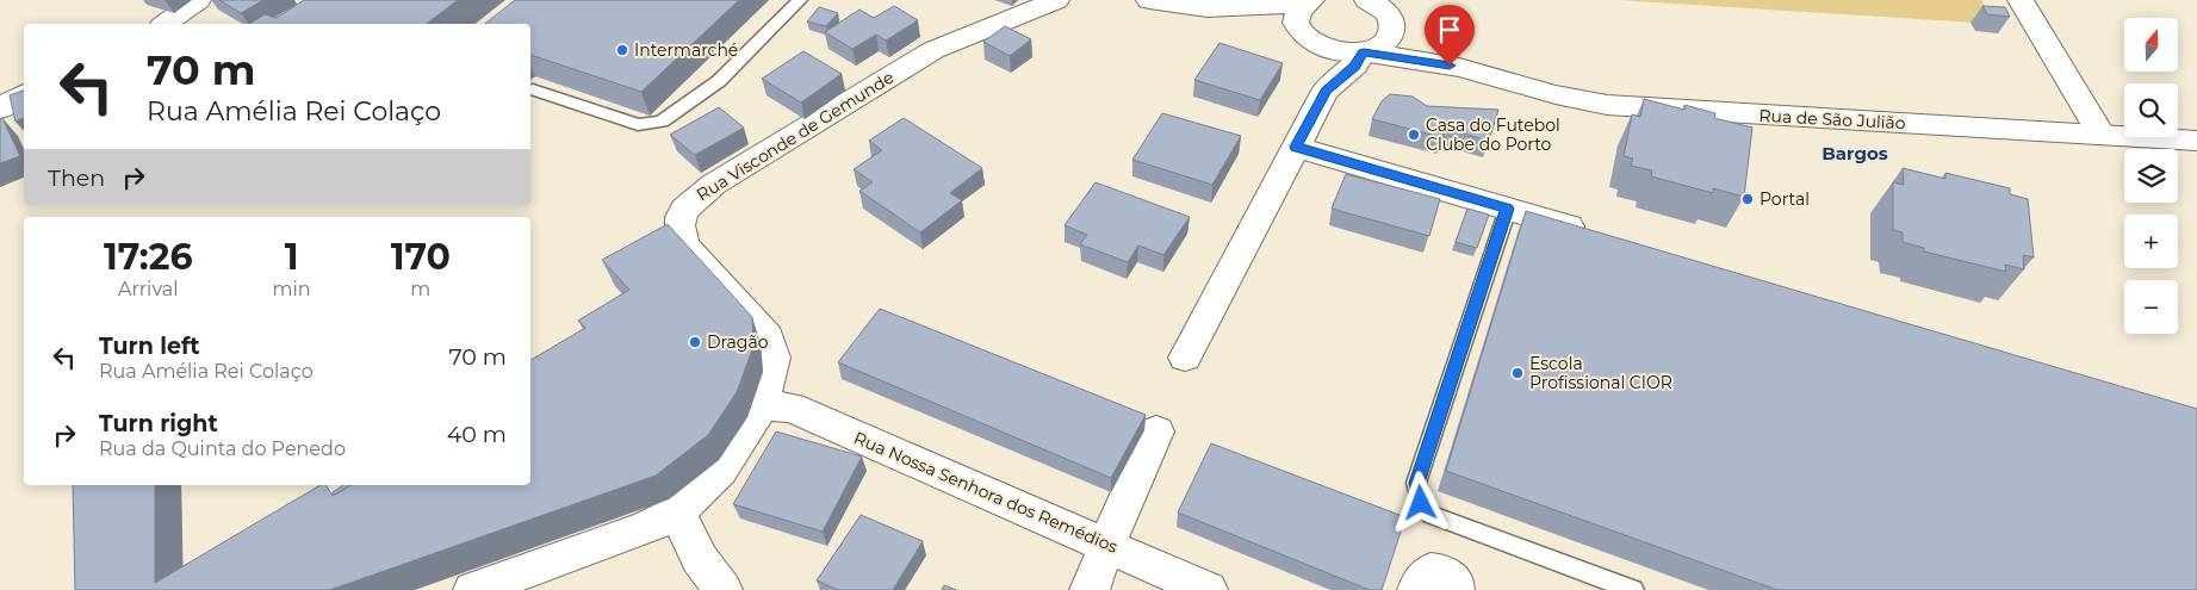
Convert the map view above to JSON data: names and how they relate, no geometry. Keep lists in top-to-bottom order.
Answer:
{
  "streets": {
    "street": ["Rua de São Julião", "Rua Visconde de Gemunde", "Rua Nossa Senhora dos Remédios"]
  },
  "crossings": [
    ["Rua Visconde de Gemunde", "Rua Nossa Senhora dos Remédios"]
  ],
  "districts": ["Bargos"],
  "places": [
    "Intermarché",
    "Casa do Futebol Clube do Porto",
    "Portal",
    "Dragão",
    "Escola Profissional CIOR"
  ],
  "north": "top",
  "page": {
    "map_buttons": ["+", "−"],
    "turn": ["70 m", "Rua Amélia Rei Colaço"],
    "then": "Then",
    "eta": [
      "17:26",
      "Arrival",
      "1",
      "min",
      "170",
      "m"
    ],
    "list": [
      {
        "name": "Turn left",
        "note": "Rua Amélia Rei Colaço",
        "value": "70 m"
      },
      {
        "name": "Turn right",
        "note": "Rua da Quinta do Penedo",
        "value": "40 m"
      }
    ]
  }
}
